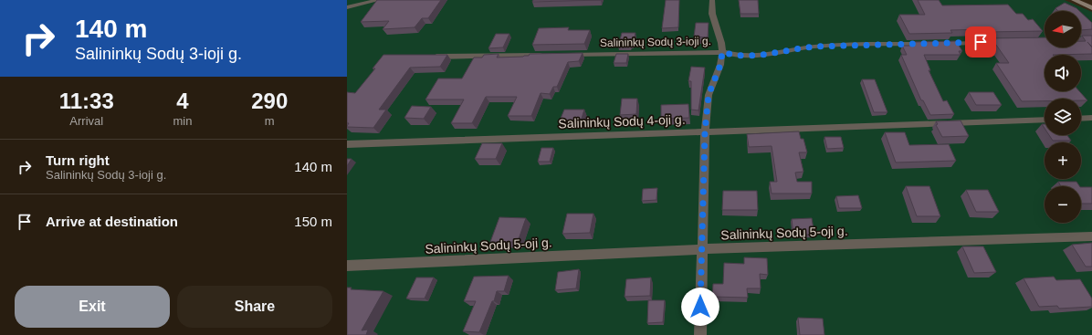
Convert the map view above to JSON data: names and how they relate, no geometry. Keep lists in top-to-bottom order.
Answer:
{
  "streets": {
    "street": ["Salininkų Sodų 3-ioji g.", "Salininkų Sodų 4-oji g.", "Salininkų Sodų 5-oji g."]
  },
  "north": "left",
  "page": {
    "turn": ["140 m", "Salininkų Sodų 3-ioji g."],
    "map_buttons": ["+", "−"],
    "eta": [
      "11:33",
      "Arrival",
      "4",
      "min",
      "290",
      "m"
    ],
    "list": [
      {
        "name": "Turn right",
        "note": "Salininkų Sodų 3-ioji g.",
        "value": "140 m"
      },
      {
        "name": "Arrive at destination",
        "value": "150 m"
      }
    ],
    "buttons": ["Exit", "Share"]
  }
}
